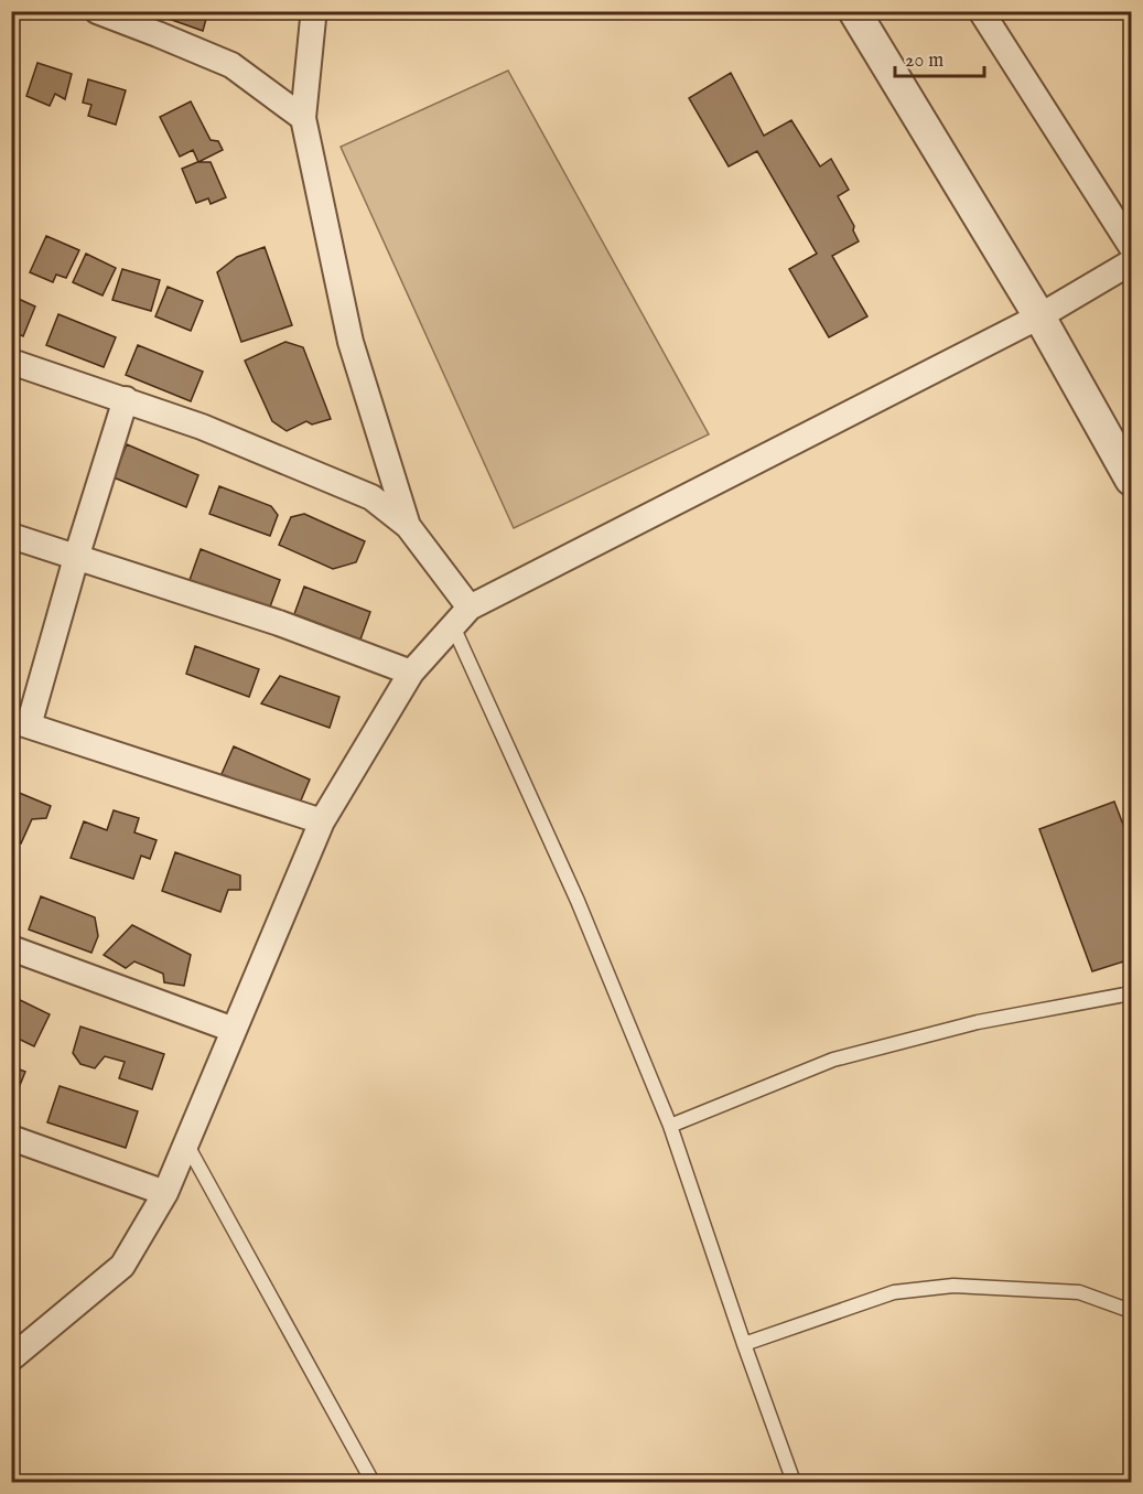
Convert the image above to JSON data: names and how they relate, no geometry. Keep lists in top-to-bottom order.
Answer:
{
  "scale_bar": "20 m"
}
